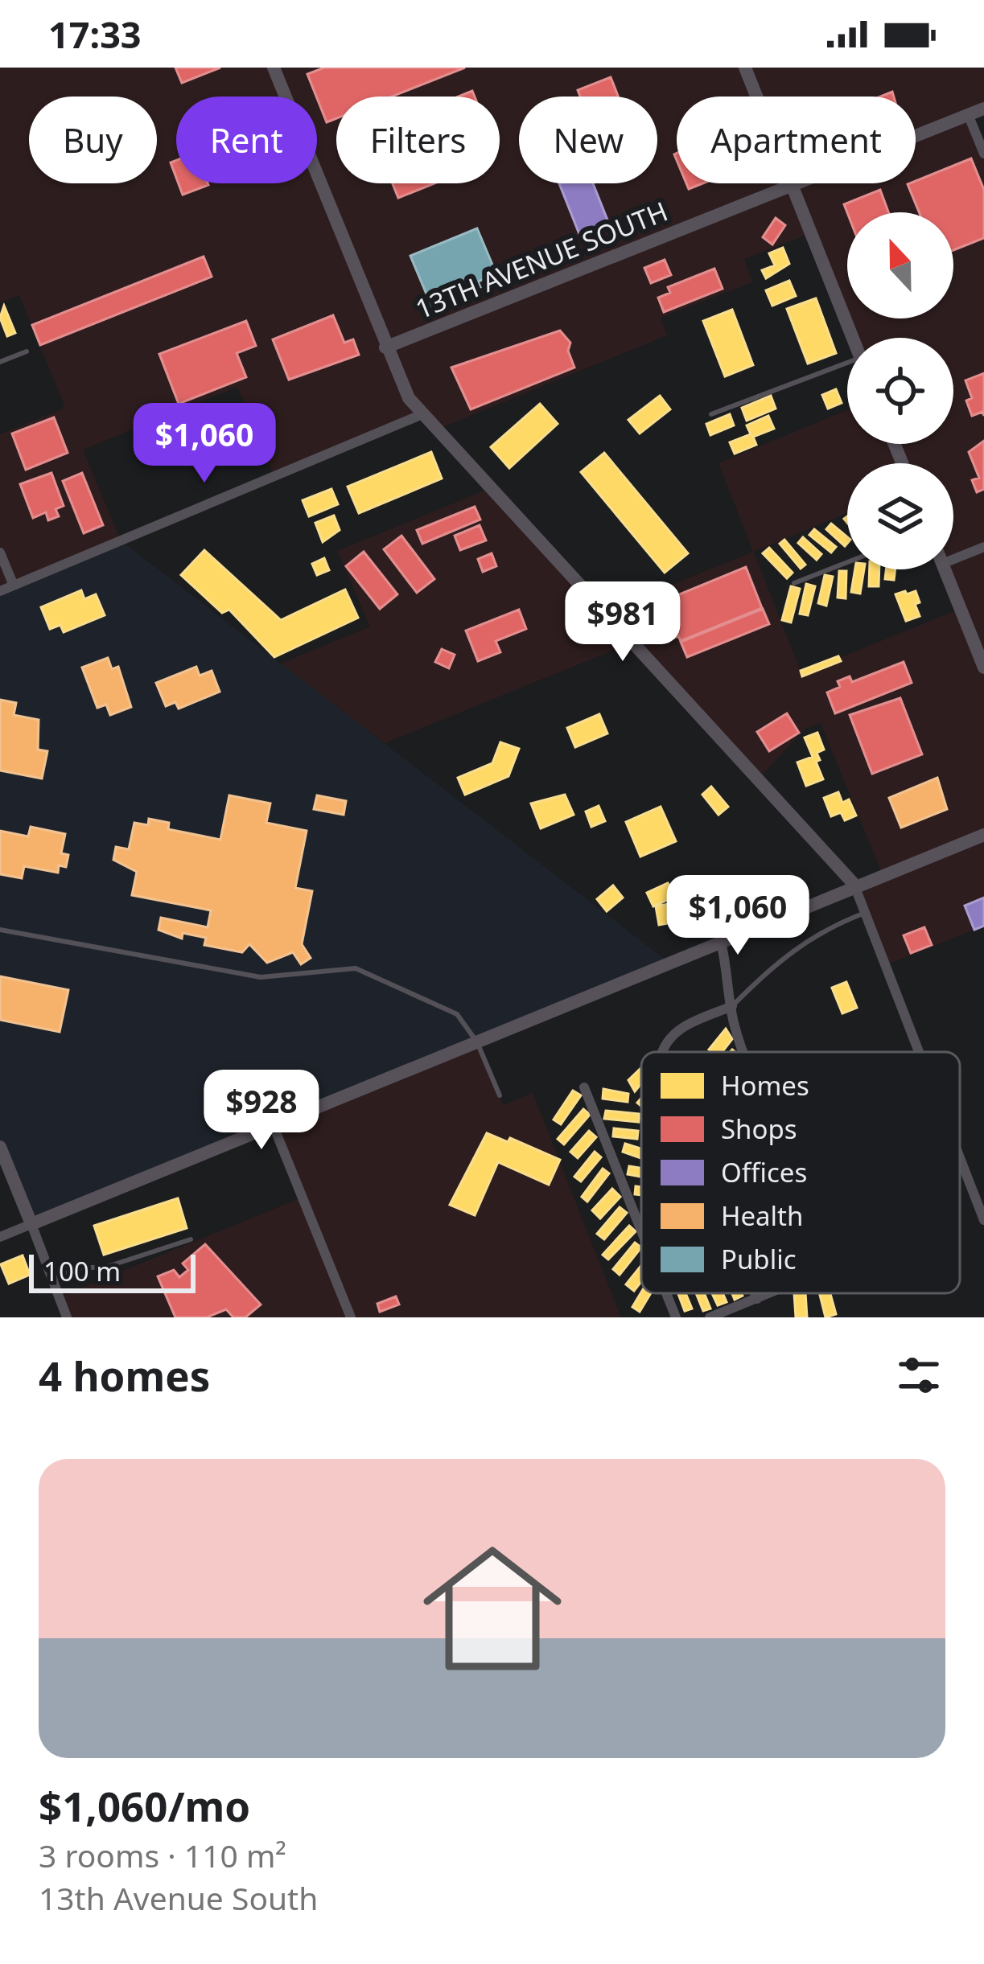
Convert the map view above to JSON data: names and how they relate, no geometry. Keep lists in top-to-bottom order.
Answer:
{
  "streets": {
    "street": ["13TH AVENUE SOUTH"]
  },
  "legend": [
    "Homes",
    "Shops",
    "Offices",
    "Health",
    "Public"
  ],
  "scale_bar": "100 m",
  "north": "top",
  "page": {
    "status": "17:33",
    "chip": [
      "Buy",
      "Rent",
      "Filters",
      "New",
      "Apartment"
    ],
    "price": [
      "$1,060",
      "$981",
      "$1,060",
      "$928"
    ],
    "scale": "100 m",
    "heading": "4 homes",
    "list": [
      {
        "name": "$1,060/mo",
        "note": "3 rooms · 110 m² · 13th Avenue South"
      }
    ]
  }
}
